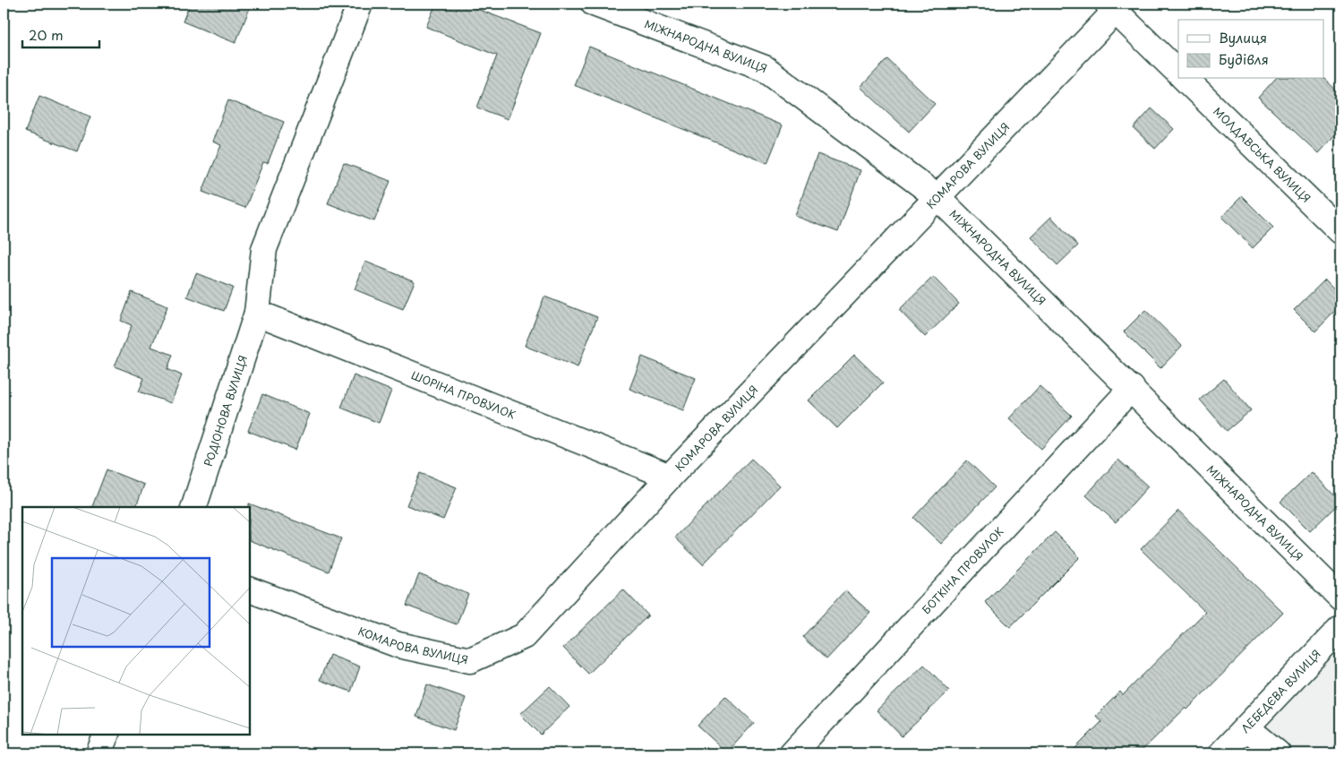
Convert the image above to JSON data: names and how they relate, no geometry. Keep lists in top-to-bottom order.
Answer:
{
  "streets": {
    "street": [
      "МІЖНАРОДНА ВУЛИЦЯ",
      "МОЛДАВСЬКА ВУЛИЦЯ",
      "КОМАРОВА ВУЛИЦЯ",
      "ШОРІНА ПРОВУЛОК",
      "РОДІОНОВА ВУЛИЦЯ",
      "БОТКІНА ПРОВУЛОК",
      "ЛЕБЕДЄВА ВУЛИЦЯ"
    ]
  },
  "crossings": [
    ["МІЖНАРОДНА ВУЛИЦЯ", "КОМАРОВА ВУЛИЦЯ"],
    ["МІЖНАРОДНА ВУЛИЦЯ", "БОТКІНА ПРОВУЛОК"],
    ["КОМАРОВА ВУЛИЦЯ", "ШОРІНА ПРОВУЛОК"],
    ["ШОРІНА ПРОВУЛОК", "РОДІОНОВА ВУЛИЦЯ"]
  ],
  "legend": ["Вулиця", "Будівля"],
  "scale_bar": "20 m"
}
